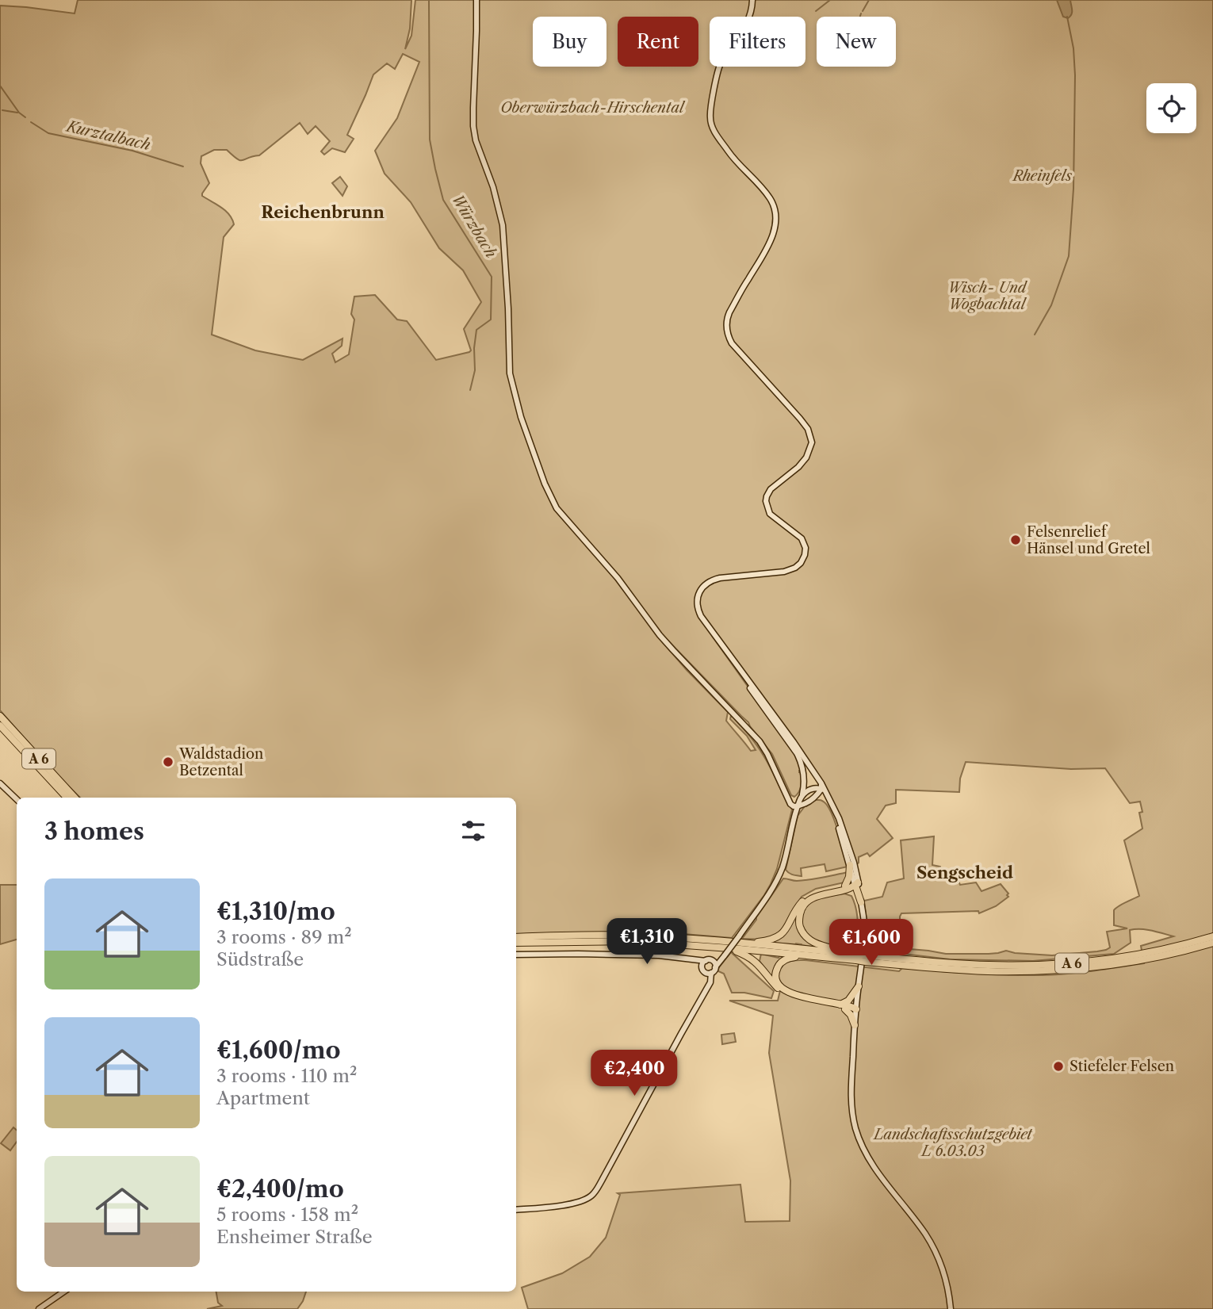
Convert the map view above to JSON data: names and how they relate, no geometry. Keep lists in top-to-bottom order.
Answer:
{
  "streets": {
    "highway": ["A 6"]
  },
  "districts": ["Reichenbrunn", "Sengscheid"],
  "water": ["Kurztalbach", "Würzbach"],
  "parks": [
    "Oberwürzbach-Hirschental",
    "Rheinfels",
    "Wisch- Und Wogbachtal",
    "Landschaftsschutzgebiet L 6.03.03"
  ],
  "places": ["Felsenrelief Hänsel und Gretel", "Waldstadion Betzental", "Stiefeler Felsen"],
  "page": {
    "chip": [
      "Buy",
      "Rent",
      "Filters",
      "New"
    ],
    "heading": "3 homes",
    "list": [
      {
        "name": "€1,310/mo",
        "note": "3 rooms · 89 m² · Südstraße"
      },
      {
        "name": "€1,600/mo",
        "note": "3 rooms · 110 m² · Apartment"
      },
      {
        "name": "€2,400/mo",
        "note": "5 rooms · 158 m² · Ensheimer Straße"
      }
    ],
    "price": ["€1,310", "€1,600", "€2,400"]
  }
}
